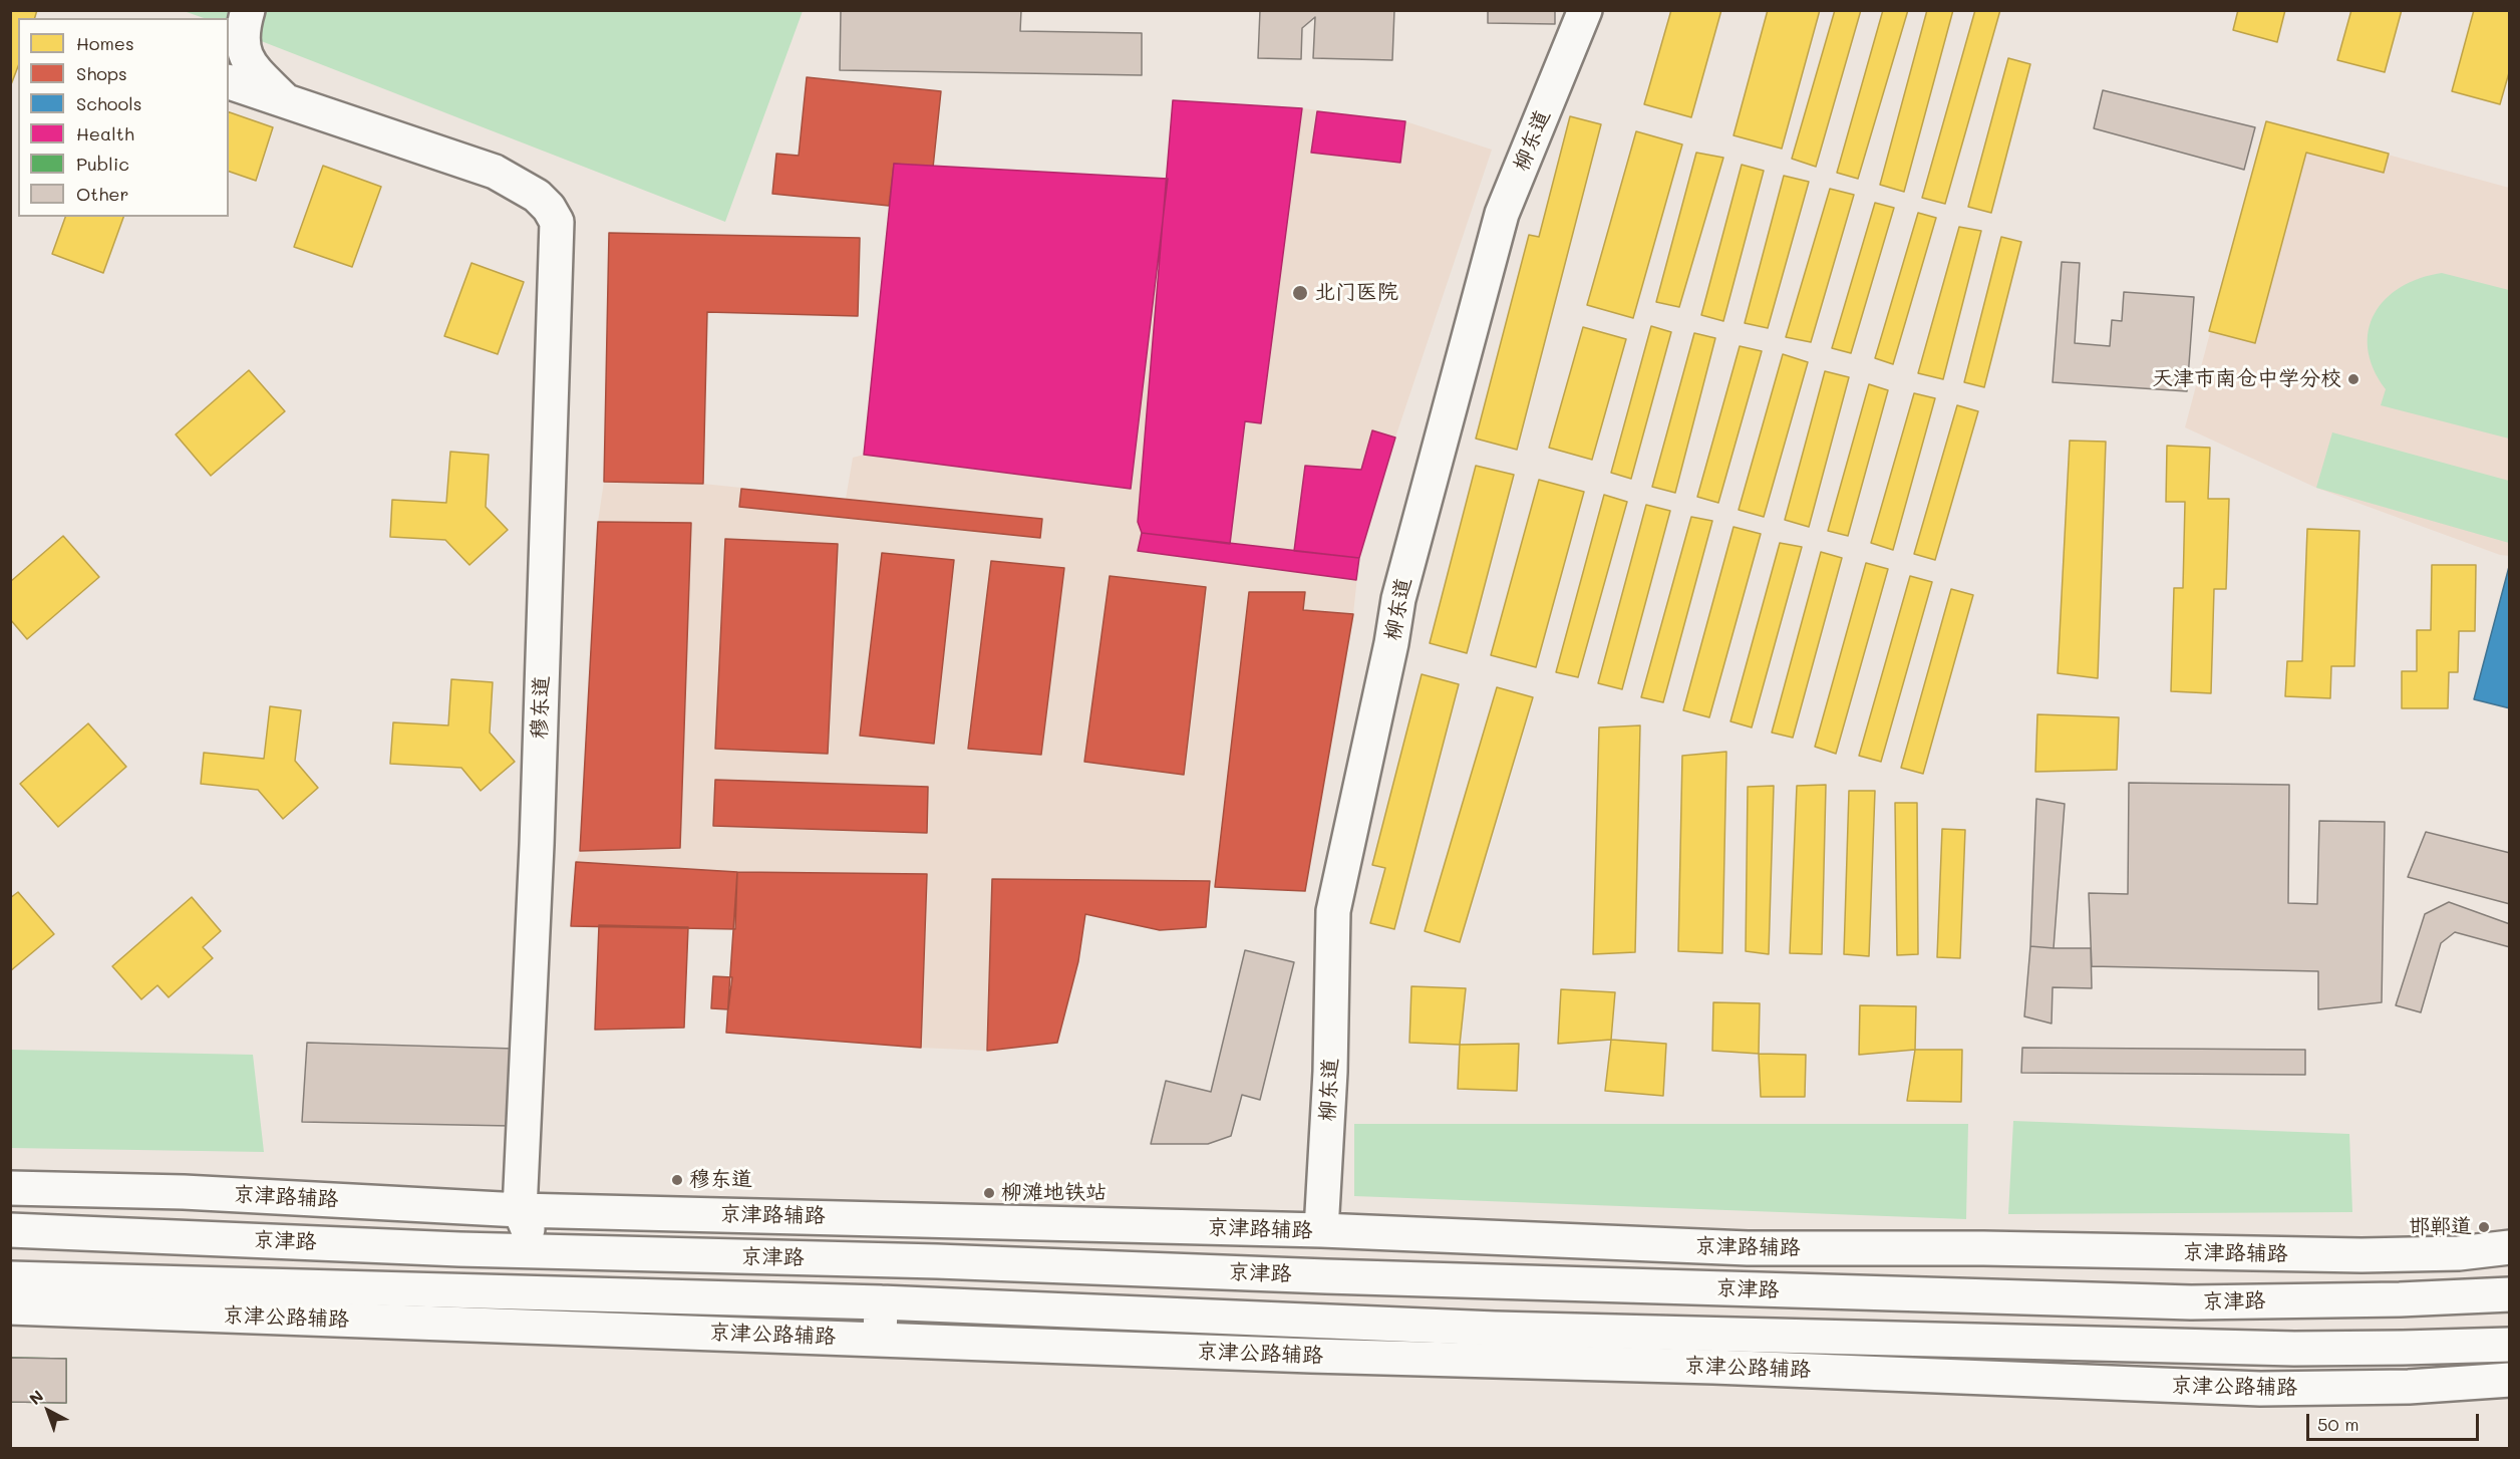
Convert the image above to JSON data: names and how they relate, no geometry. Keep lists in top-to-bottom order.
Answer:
{
  "streets": {
    "street": [
      "柳东道",
      "穆东道",
      "京津路辅路",
      "京津路",
      "京津公路辅路"
    ]
  },
  "crossings": [
    ["柳东道", "京津路辅路"],
    ["穆东道", "京津路辅路"]
  ],
  "places": [
    "北门医院",
    "天津市南仓中学分校",
    "穆东道",
    "柳滩地铁站",
    "邯郸道"
  ],
  "legend": [
    "Homes",
    "Shops",
    "Schools",
    "Health",
    "Public",
    "Other"
  ],
  "scale_bar": "50 m",
  "north": "top left"
}
